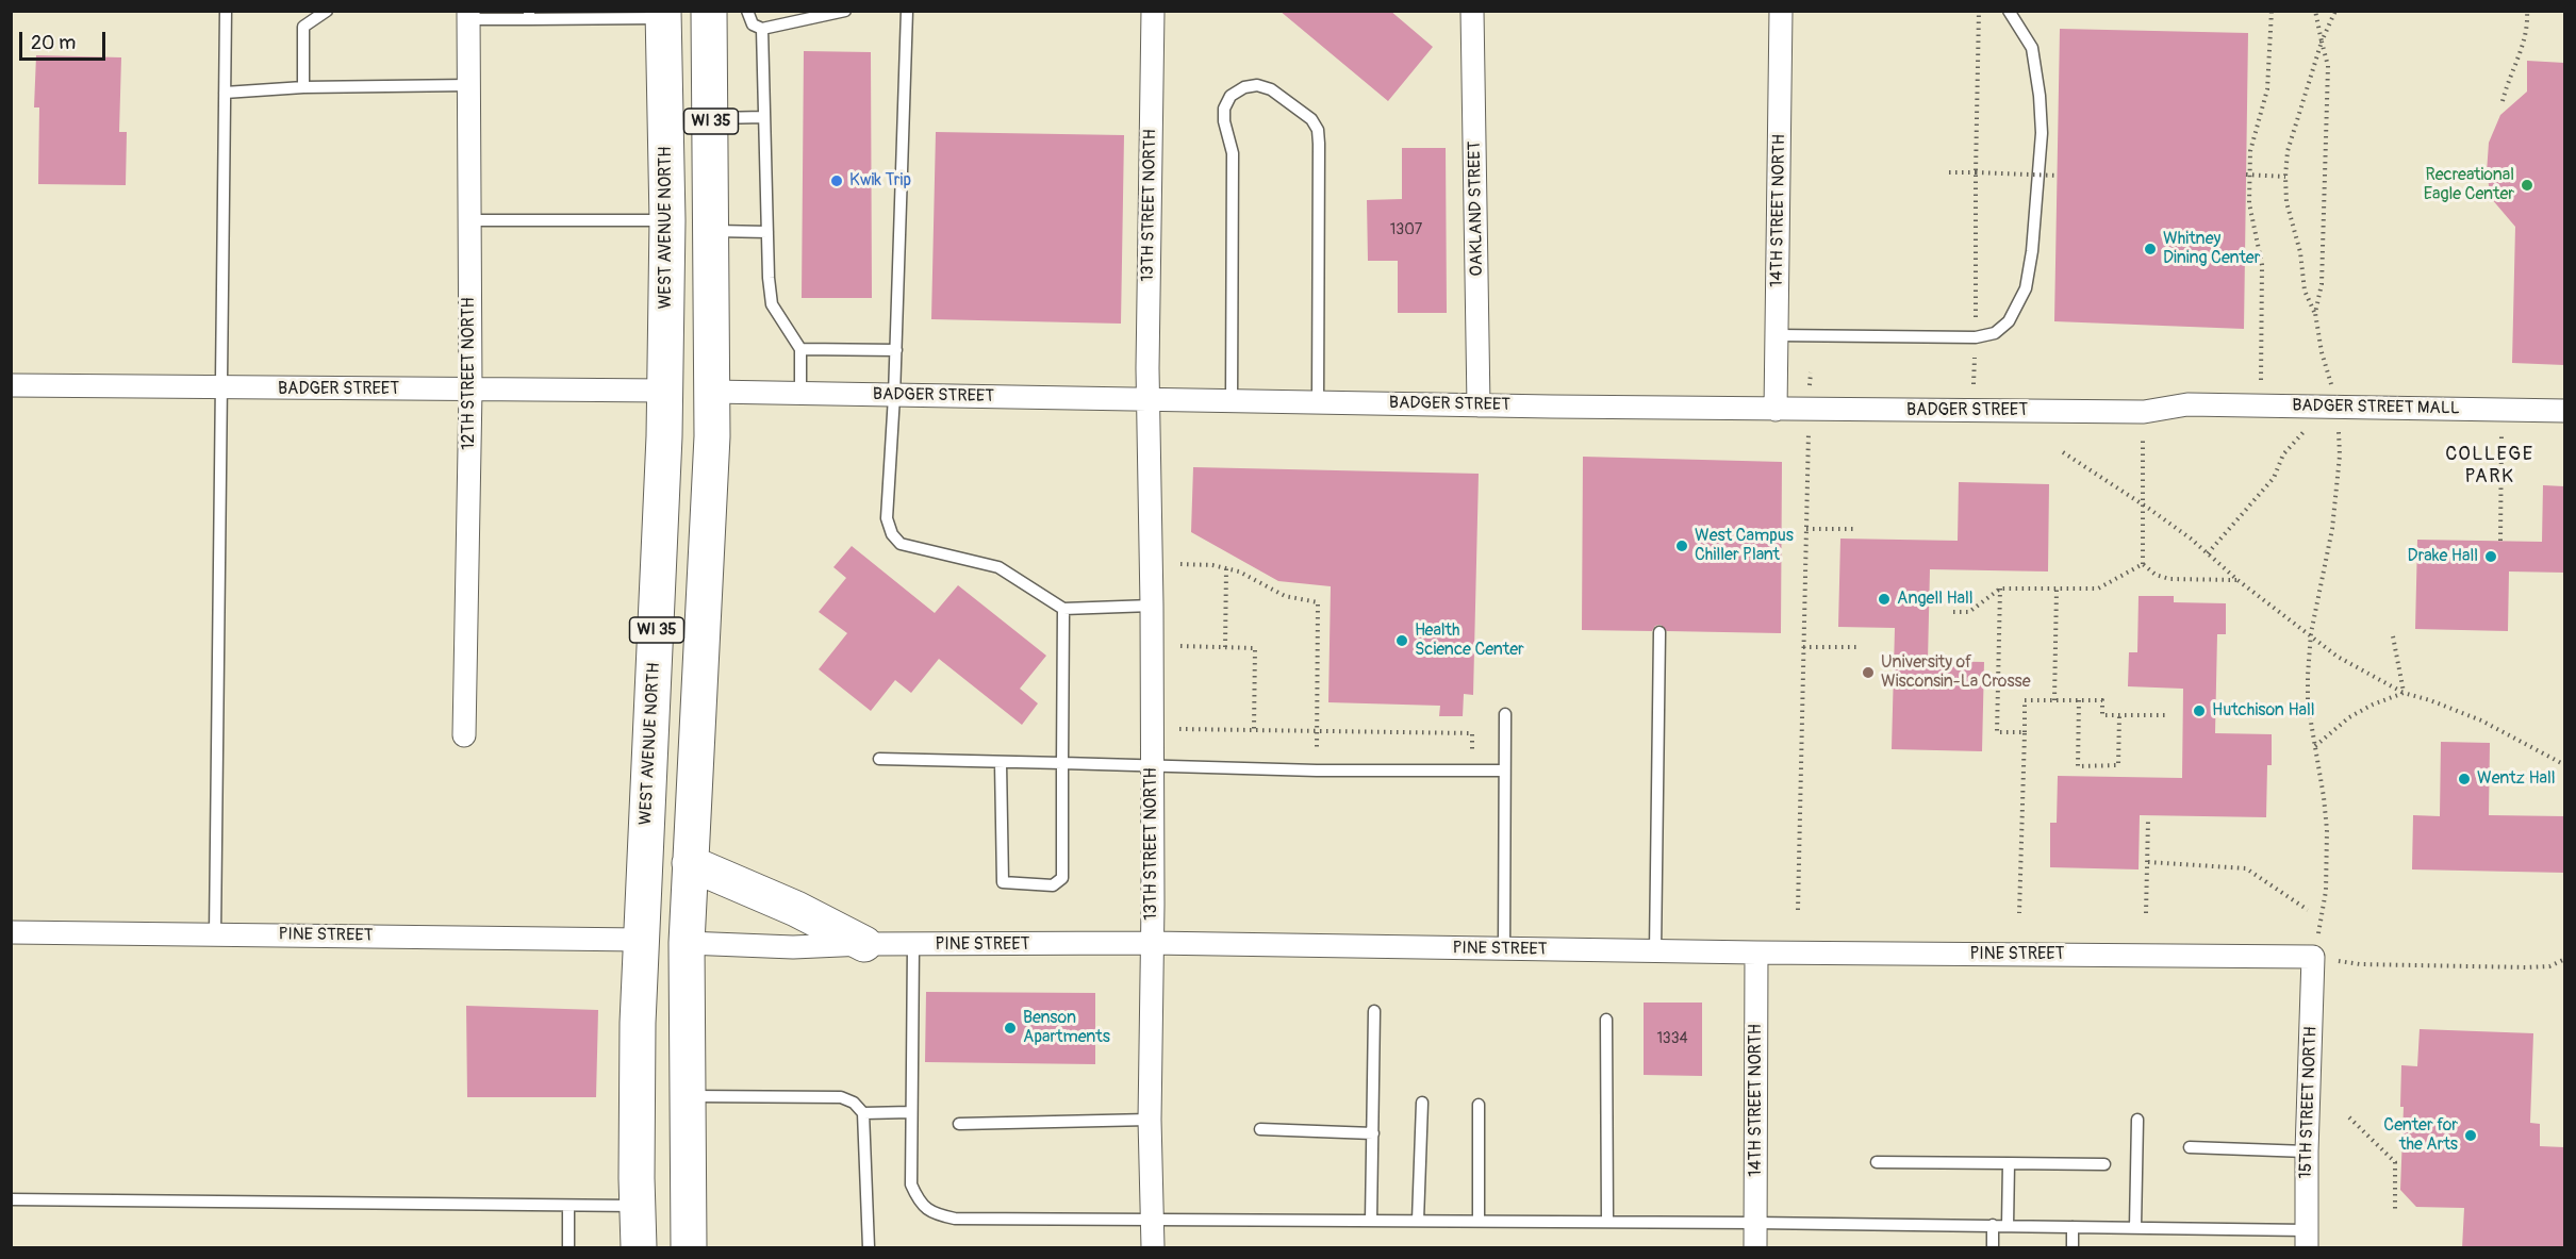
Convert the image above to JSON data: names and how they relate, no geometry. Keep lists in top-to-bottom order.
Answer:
{
  "streets": {
    "main road": ["WI 35", "WEST AVENUE NORTH"],
    "street": [
      "13TH STREET NORTH",
      "OAKLAND STREET",
      "14TH STREET NORTH",
      "12TH STREET NORTH",
      "BADGER STREET",
      "BADGER STREET MALL",
      "PINE STREET",
      "15TH STREET NORTH"
    ]
  },
  "crossings": [
    ["WI 35", "BADGER STREET"],
    ["WI 35", "PINE STREET"],
    ["13TH STREET NORTH", "BADGER STREET"],
    ["13TH STREET NORTH", "PINE STREET"],
    ["OAKLAND STREET", "BADGER STREET"],
    ["14TH STREET NORTH", "BADGER STREET"],
    ["14TH STREET NORTH", "PINE STREET"],
    ["WEST AVENUE NORTH", "BADGER STREET"],
    ["WEST AVENUE NORTH", "PINE STREET"],
    ["12TH STREET NORTH", "BADGER STREET"],
    ["BADGER STREET", "BADGER STREET MALL"],
    ["PINE STREET", "15TH STREET NORTH"]
  ],
  "districts": ["COLLEGE PARK"],
  "places": [
    "Kwik Trip",
    "Recreational Eagle Center",
    "Whitney Dining Center",
    "West Campus Chiller Plant",
    "Drake Hall",
    "Angell Hall",
    "Health Science Center",
    "University of Wisconsin-La Crosse",
    "Hutchison Hall",
    "Wentz Hall",
    "Benson Apartments",
    "Center for the Arts"
  ],
  "house_numbers": ["1307", "1334"],
  "scale_bar": "20 m"
}
